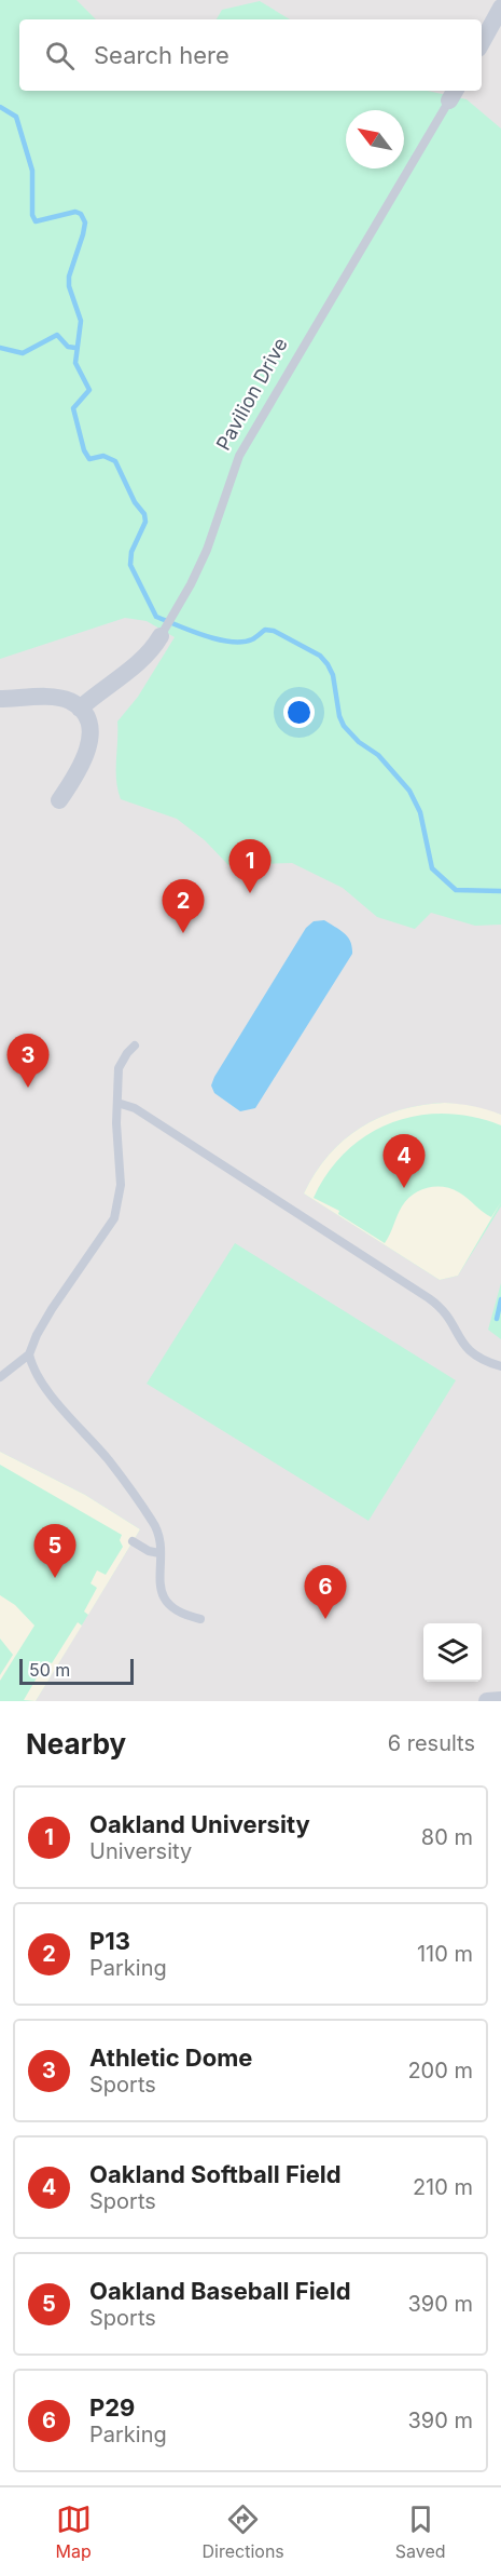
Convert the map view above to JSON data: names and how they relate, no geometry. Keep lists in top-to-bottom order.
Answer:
{
  "streets": {
    "street": ["Pavilion Drive"]
  },
  "scale_bar": "50 m",
  "north": "top left",
  "page": {
    "search": "Search here",
    "pins": [
      "1",
      "2",
      "3",
      "4",
      "5",
      "6"
    ],
    "scale": "50 m",
    "heading": ["Nearby", "6 results"],
    "list": [
      {
        "mark": "1",
        "name": "Oakland University",
        "note": "University",
        "value": "80 m"
      },
      {
        "mark": "2",
        "name": "P13",
        "note": "Parking",
        "value": "110 m"
      },
      {
        "mark": "3",
        "name": "Athletic Dome",
        "note": "Sports",
        "value": "200 m"
      },
      {
        "mark": "4",
        "name": "Oakland Softball Field",
        "note": "Sports",
        "value": "210 m"
      },
      {
        "mark": "5",
        "name": "Oakland Baseball Field",
        "note": "Sports",
        "value": "390 m"
      },
      {
        "mark": "6",
        "name": "P29",
        "note": "Parking",
        "value": "390 m"
      }
    ],
    "nav": ["Map", "Directions", "Saved"]
  }
}
